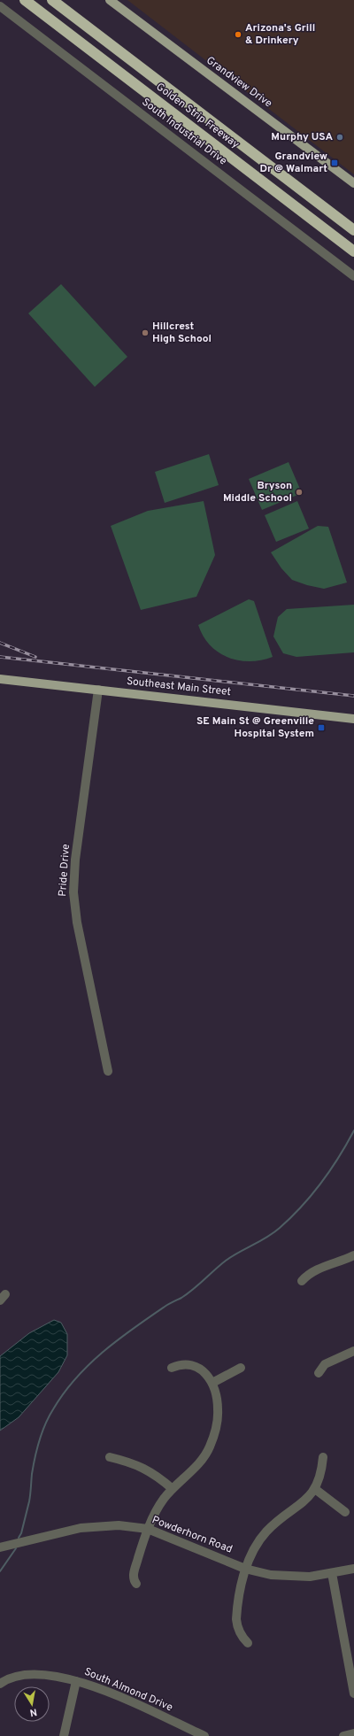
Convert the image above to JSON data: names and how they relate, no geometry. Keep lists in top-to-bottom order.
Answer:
{
  "streets": {
    "highway": ["Golden Strip Freeway"],
    "main road": ["Grandview Drive", "Southeast Main Street"],
    "street": [
      "South Industrial Drive",
      "Pride Drive",
      "Powderhorn Road",
      "South Almond Drive"
    ]
  },
  "crossings": [
    ["Southeast Main Street", "Pride Drive"]
  ],
  "places": {
    "other": [
      "Arizona's Grill & Drinkery",
      "Murphy USA",
      "Hillcrest High School",
      "Bryson Middle School"
    ],
    "transit": ["Grandview Dr @ Walmart", "SE Main St @ Greenville Hospital System"]
  },
  "north": "bottom"
}
